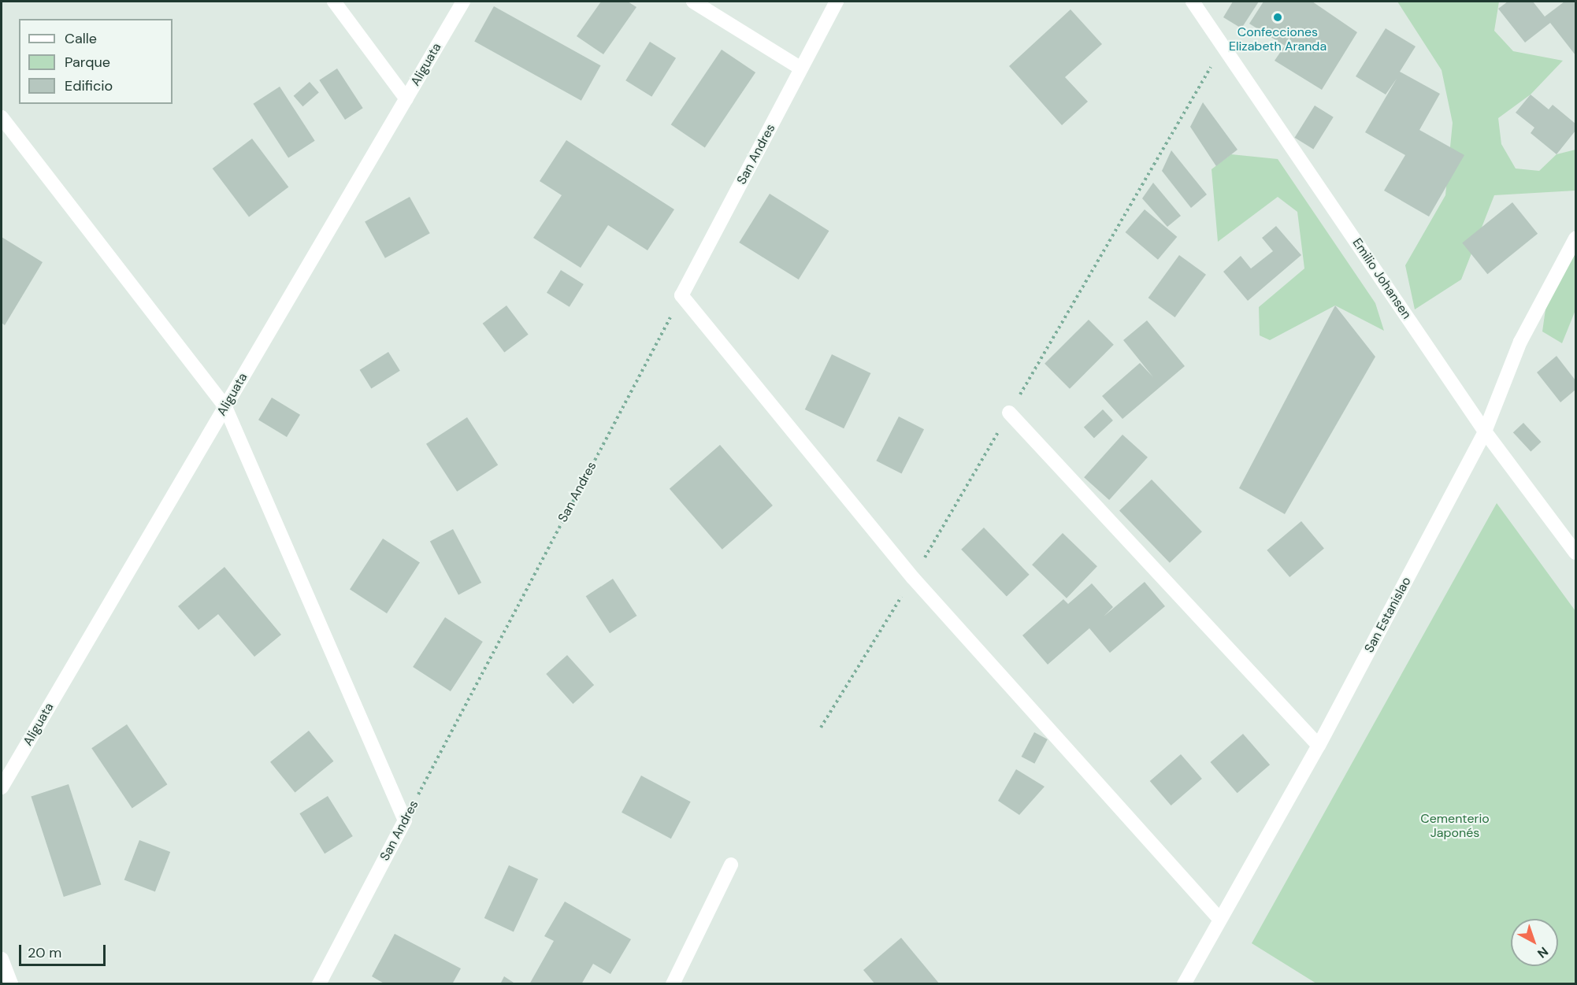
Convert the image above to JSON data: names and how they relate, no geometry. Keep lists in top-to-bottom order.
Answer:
{
  "streets": {
    "street": [
      "Aliguata",
      "San Andres",
      "Emilio Johansen",
      "San Estanislao"
    ]
  },
  "crossings": [
    ["Emilio Johansen", "San Estanislao"]
  ],
  "parks": ["Cementerio Japonés"],
  "places": ["Confecciones Elizabeth Aranda"],
  "legend": ["Calle", "Parque", "Edificio"],
  "scale_bar": "20 m",
  "north": "bottom right"
}
